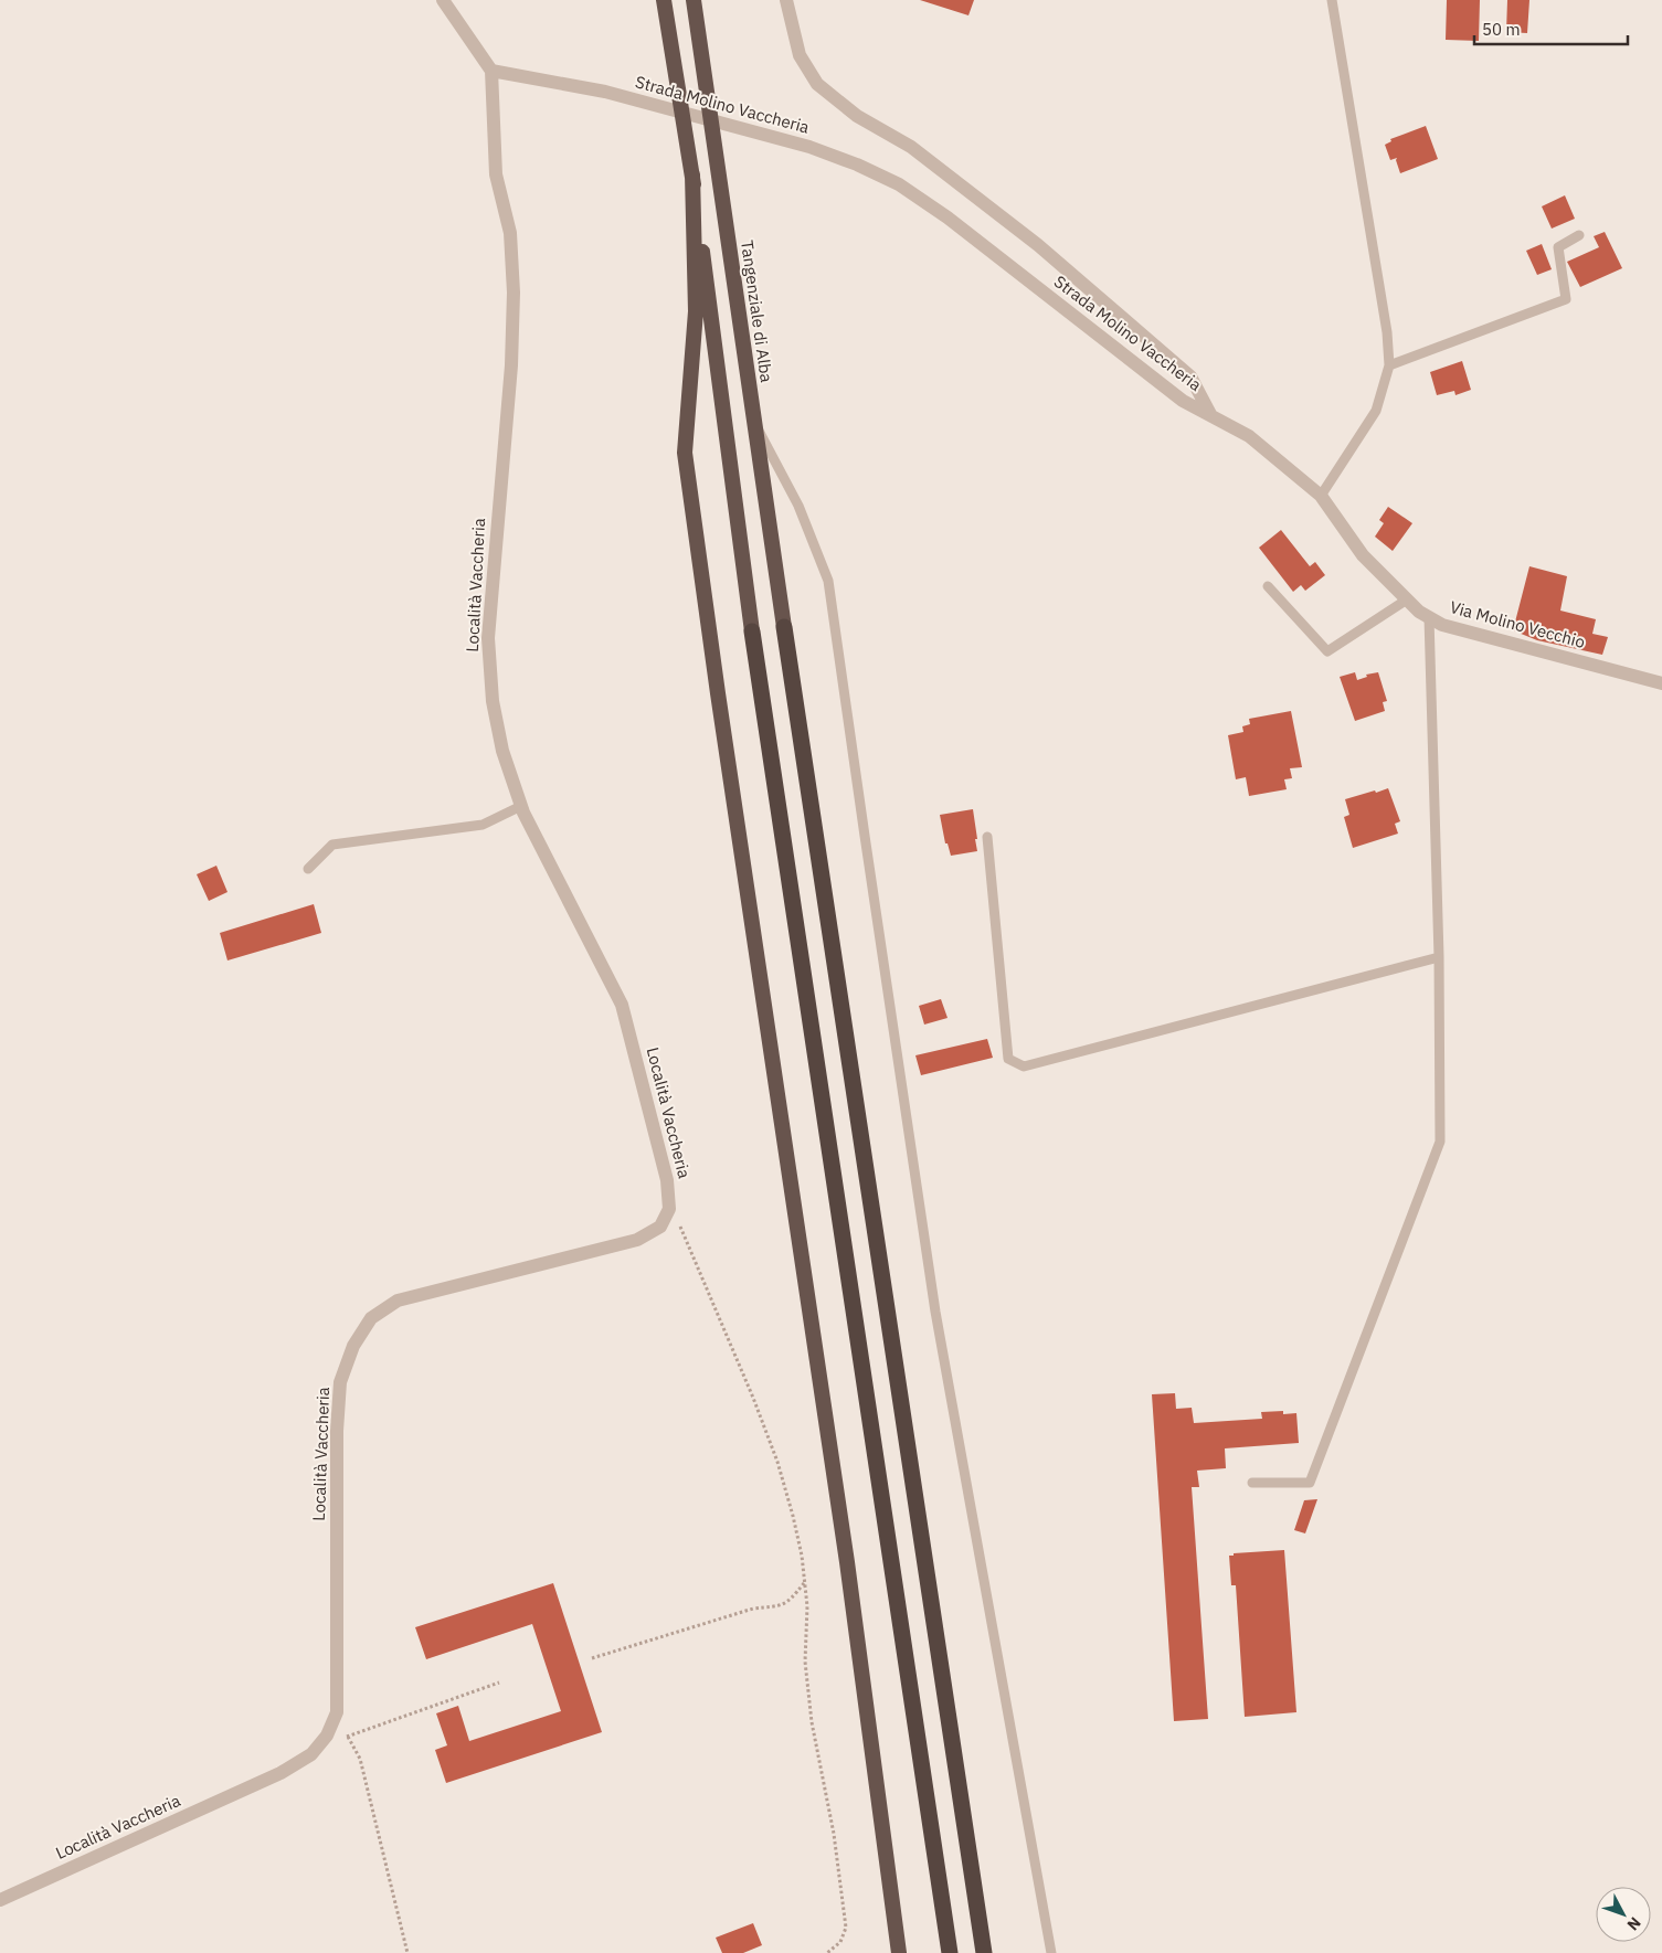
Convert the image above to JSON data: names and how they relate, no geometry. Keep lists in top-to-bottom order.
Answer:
{
  "streets": {
    "highway": ["Tangenziale di Alba"],
    "street": ["Strada Molino Vaccheria", "Località Vaccheria", "Via Molino Vecchio"]
  },
  "crossings": [
    ["Strada Molino Vaccheria", "Località Vaccheria"],
    ["Strada Molino Vaccheria", "Via Molino Vecchio"]
  ],
  "scale_bar": "50 m",
  "north": "bottom right"
}
